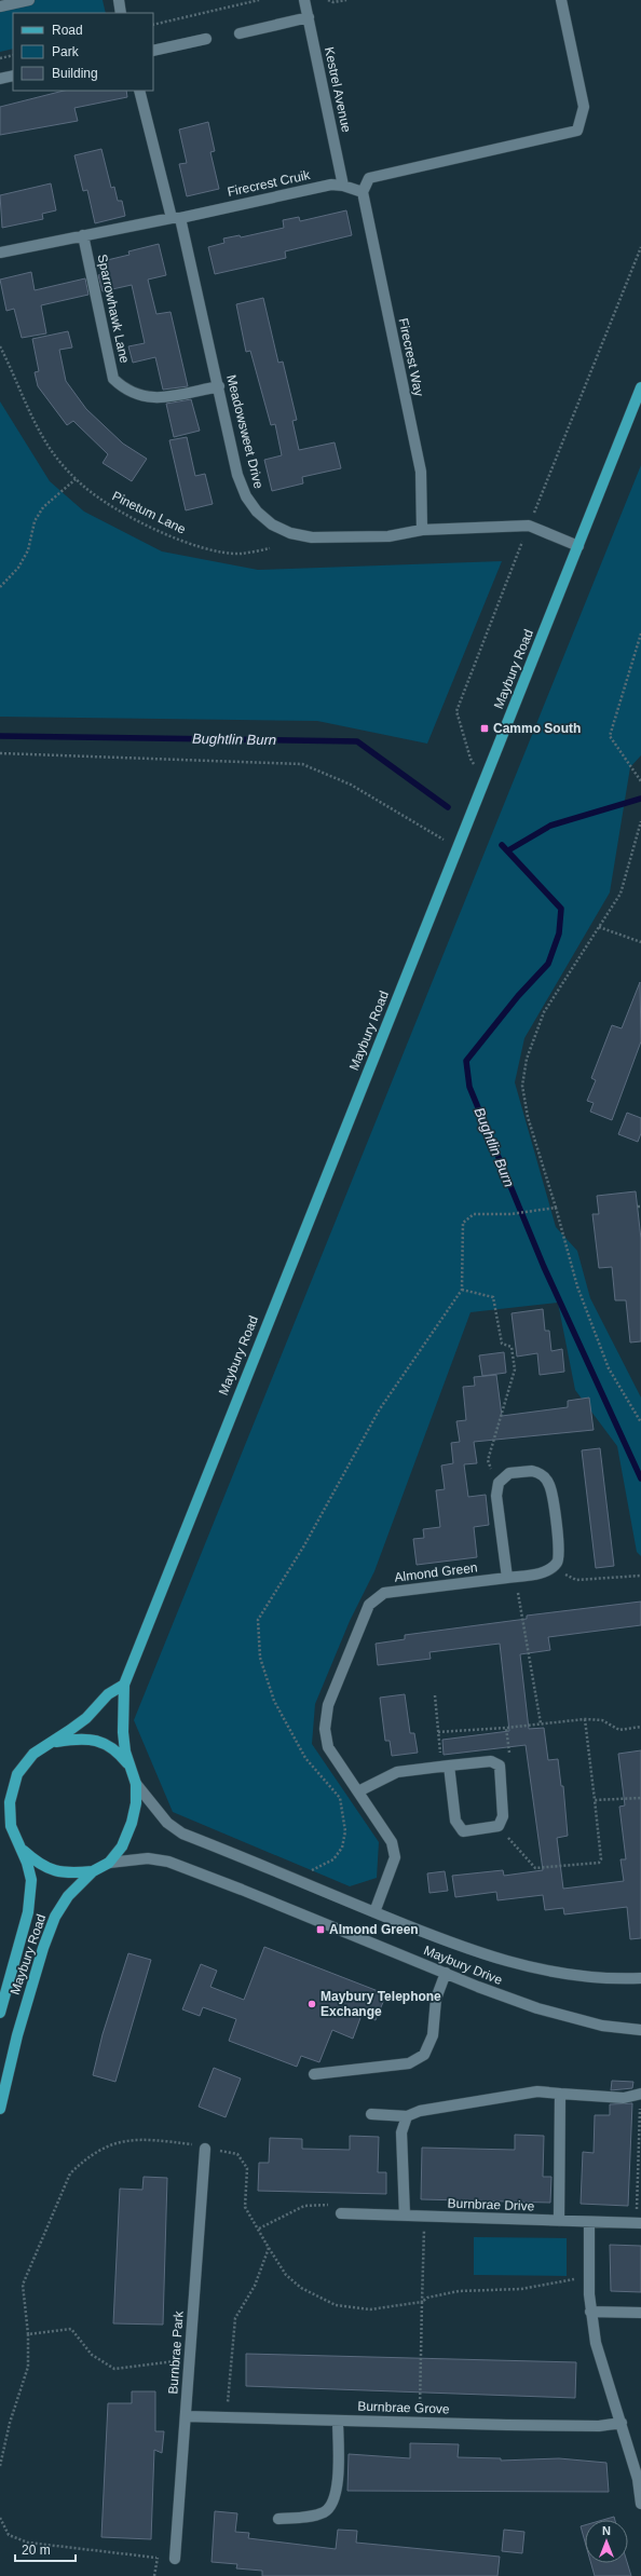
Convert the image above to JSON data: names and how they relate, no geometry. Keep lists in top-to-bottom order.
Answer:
{
  "streets": {
    "main road": ["Maybury Road"],
    "street": [
      "Kestrel Avenue",
      "Firecrest Cruik",
      "Sparrowhawk Lane",
      "Firecrest Way",
      "Meadowsweet Drive",
      "Almond Green",
      "Maybury Drive",
      "Burnbrae Drive",
      "Burnbrae Park",
      "Burnbrae Grove"
    ],
    "path": ["Pinetum Lane"]
  },
  "crossings": [
    ["Kestrel Avenue", "Firecrest Cruik"],
    ["Firecrest Cruik", "Firecrest Way"],
    ["Firecrest Cruik", "Meadowsweet Drive"],
    ["Sparrowhawk Lane", "Meadowsweet Drive"],
    ["Firecrest Way", "Meadowsweet Drive"],
    ["Meadowsweet Drive", "Maybury Road"],
    ["Maybury Road", "Maybury Drive"],
    ["Almond Green", "Maybury Drive"],
    ["Burnbrae Park", "Burnbrae Grove"]
  ],
  "water": ["Bughtlin Burn"],
  "places": {
    "transit": ["Cammo South", "Almond Green"],
    "other": ["Maybury Telephone Exchange"]
  },
  "legend": ["Road", "Park", "Building"],
  "scale_bar": "20 m",
  "north": "top"
}
